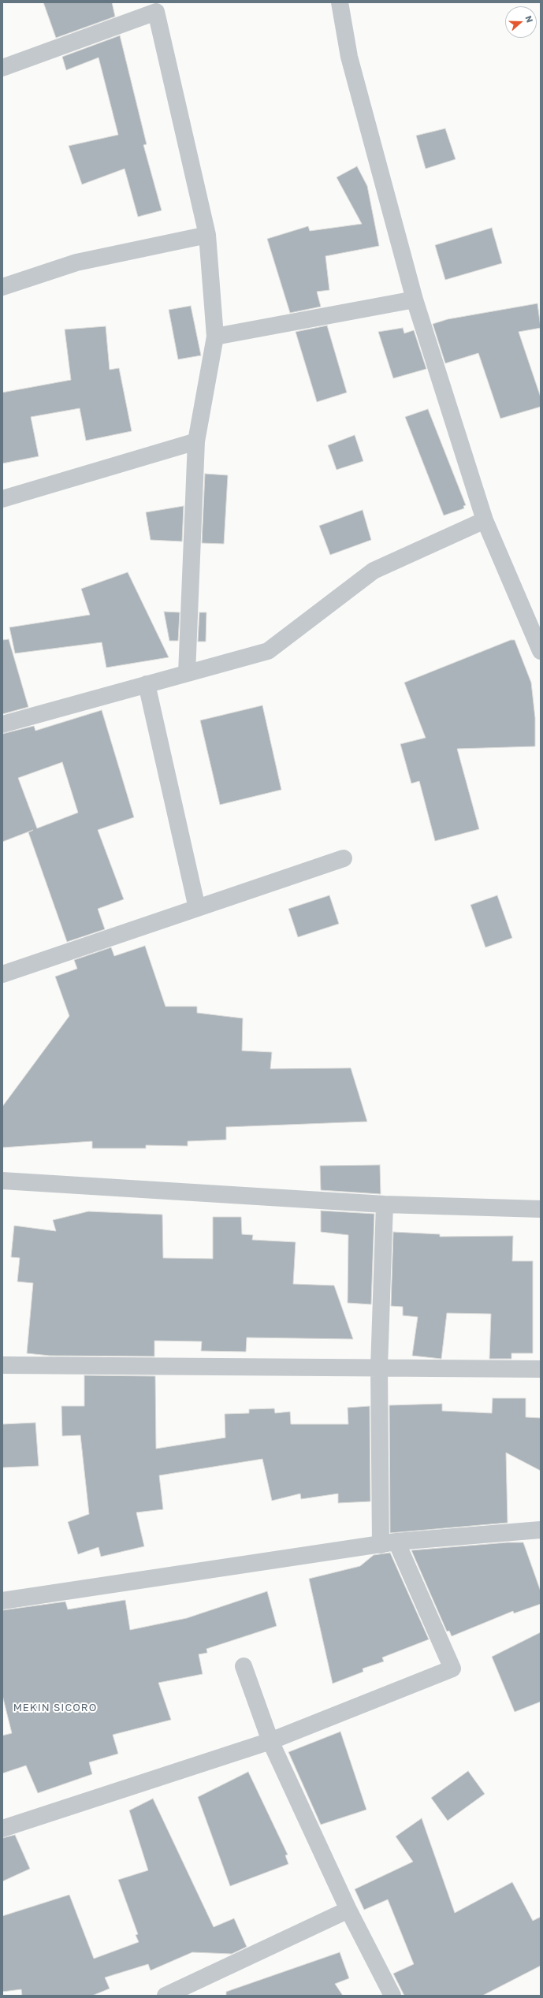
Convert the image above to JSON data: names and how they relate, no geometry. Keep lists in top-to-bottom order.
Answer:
{
  "districts": ["MEKIN SICORO"],
  "north": "right"
}
